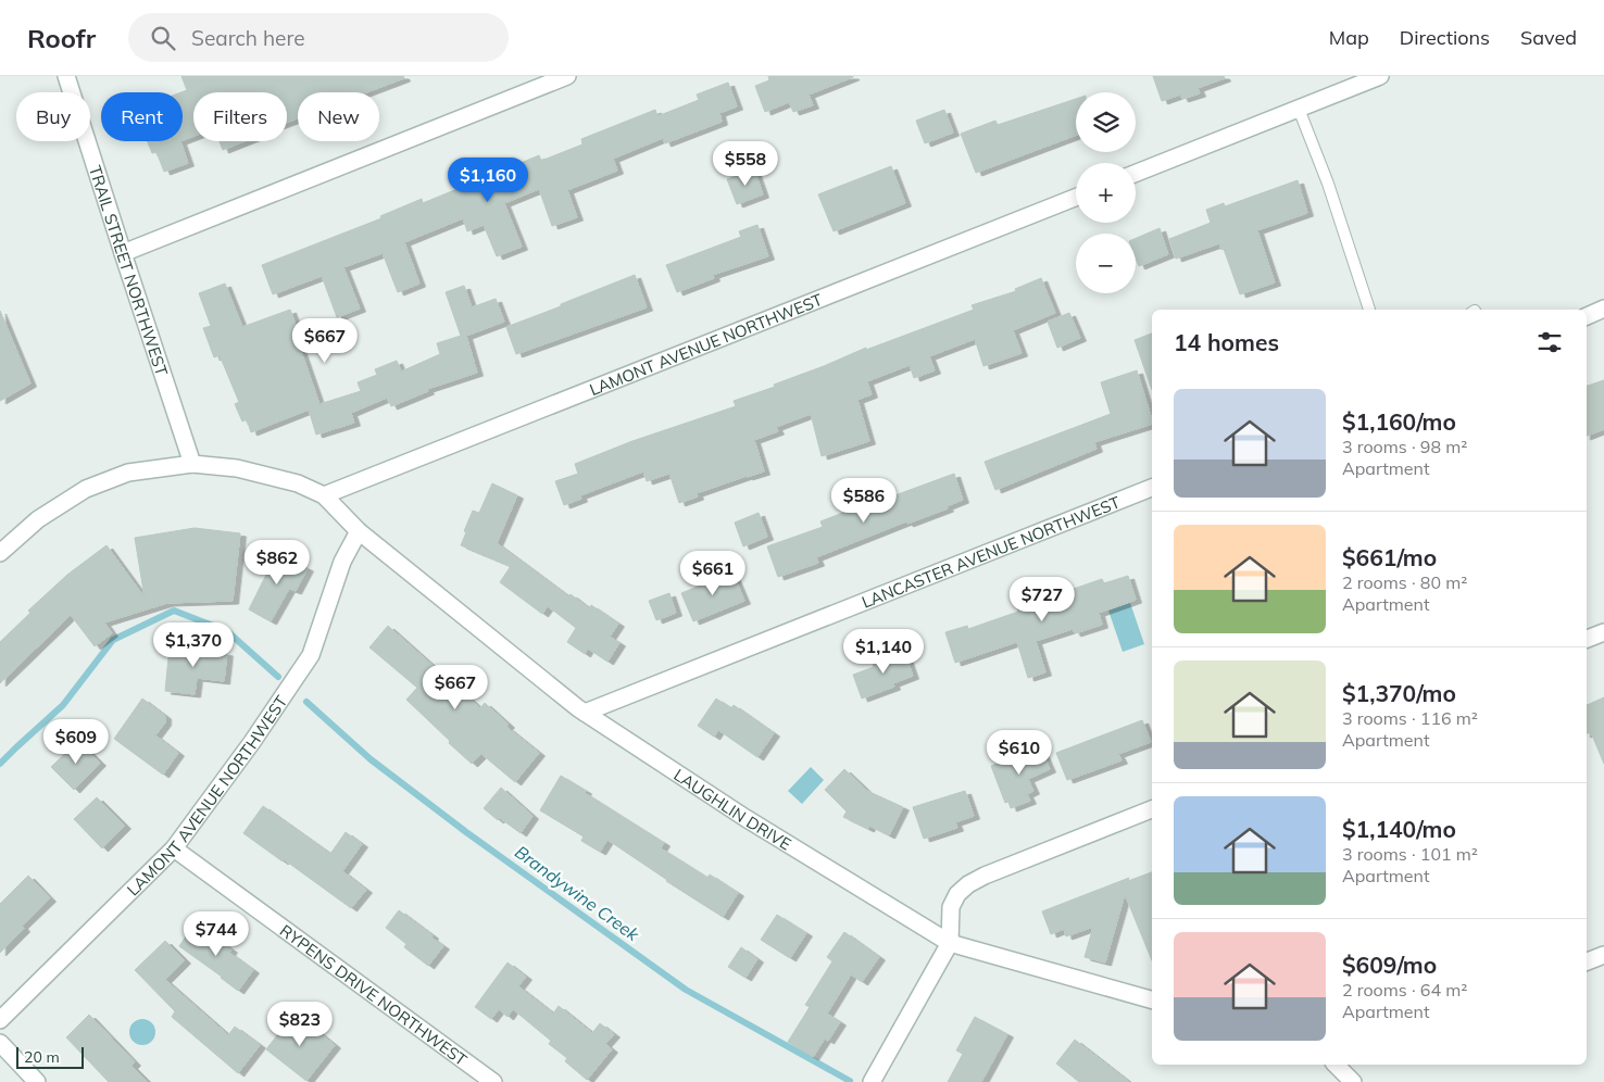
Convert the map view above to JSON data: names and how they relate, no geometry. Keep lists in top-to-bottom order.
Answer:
{
  "streets": {
    "street": [
      "TRAIL STREET NORTHWEST",
      "LAMONT AVENUE NORTHWEST",
      "LANCASTER AVENUE NORTHWEST",
      "LAUGHLIN DRIVE",
      "RYPENS DRIVE NORTHWEST"
    ]
  },
  "crossings": [
    ["LAMONT AVENUE NORTHWEST", "LAUGHLIN DRIVE"],
    ["LAMONT AVENUE NORTHWEST", "RYPENS DRIVE NORTHWEST"],
    ["LANCASTER AVENUE NORTHWEST", "LAUGHLIN DRIVE"]
  ],
  "water": ["Brandywine Creek"],
  "scale_bar": "20 m",
  "page": {
    "header": "Roofr",
    "search": "Search here",
    "nav": ["Map", "Directions", "Saved"],
    "map_buttons": ["+", "−"],
    "chip": [
      "Buy",
      "Rent",
      "Filters",
      "New"
    ],
    "price": [
      "$558",
      "$1,160",
      "$667",
      "$586",
      "$862",
      "$661",
      "$727",
      "$1,370",
      "$1,140",
      "$667",
      "$609",
      "$610",
      "$744",
      "$823"
    ],
    "heading": "14 homes",
    "list": [
      {
        "name": "$1,160/mo",
        "note": "3 rooms · 98 m² · Apartment"
      },
      {
        "name": "$661/mo",
        "note": "2 rooms · 80 m² · Apartment"
      },
      {
        "name": "$1,370/mo",
        "note": "3 rooms · 116 m² · Apartment"
      },
      {
        "name": "$1,140/mo",
        "note": "3 rooms · 101 m² · Apartment"
      },
      {
        "name": "$609/mo",
        "note": "2 rooms · 64 m² · Apartment"
      }
    ],
    "scale": "20 m"
  }
}
